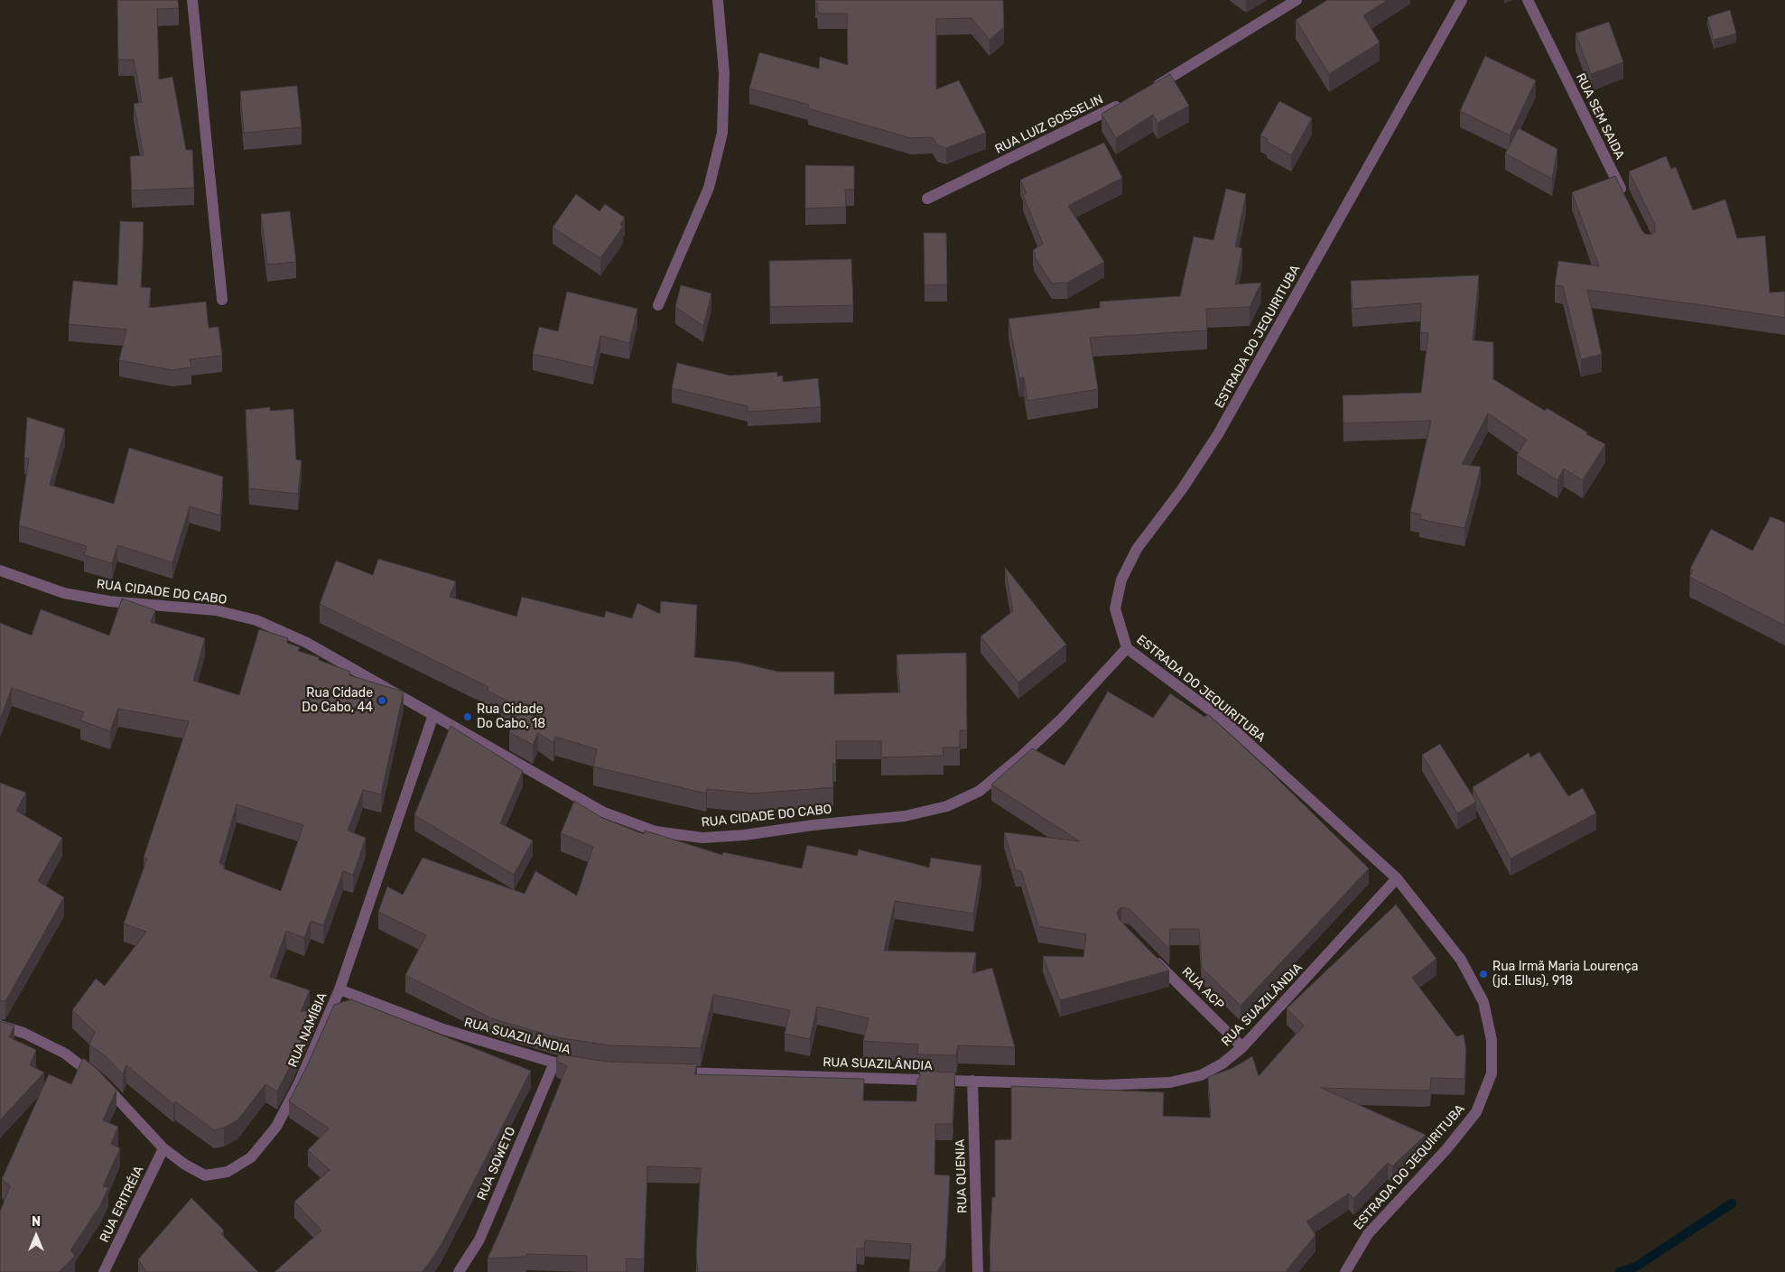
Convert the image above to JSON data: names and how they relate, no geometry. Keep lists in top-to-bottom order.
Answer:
{
  "streets": {
    "street": [
      "RUA SEM SAIDA",
      "RUA LUIZ GOSSELIN",
      "ESTRADA DO JEQUIRITUBA",
      "RUA CIDADE DO CABO",
      "RUA ACP",
      "RUA SUAZILÂNDIA",
      "RUA NAMÍBIA",
      "RUA SOWETO",
      "RUA QUENIA",
      "RUA ERITRÉIA"
    ]
  },
  "crossings": [
    ["ESTRADA DO JEQUIRITUBA", "RUA CIDADE DO CABO"],
    ["ESTRADA DO JEQUIRITUBA", "RUA SUAZILÂNDIA"],
    ["RUA CIDADE DO CABO", "RUA NAMÍBIA"],
    ["RUA ACP", "RUA SUAZILÂNDIA"],
    ["RUA SUAZILÂNDIA", "RUA NAMÍBIA"],
    ["RUA SUAZILÂNDIA", "RUA SOWETO"],
    ["RUA SUAZILÂNDIA", "RUA QUENIA"],
    ["RUA NAMÍBIA", "RUA ERITRÉIA"]
  ],
  "places": ["Rua Cidade Do Cabo, 44", "Rua Cidade Do Cabo, 18", "Rua Irmã Maria Lourença (jd. Ellus), 918"],
  "north": "top"
}
